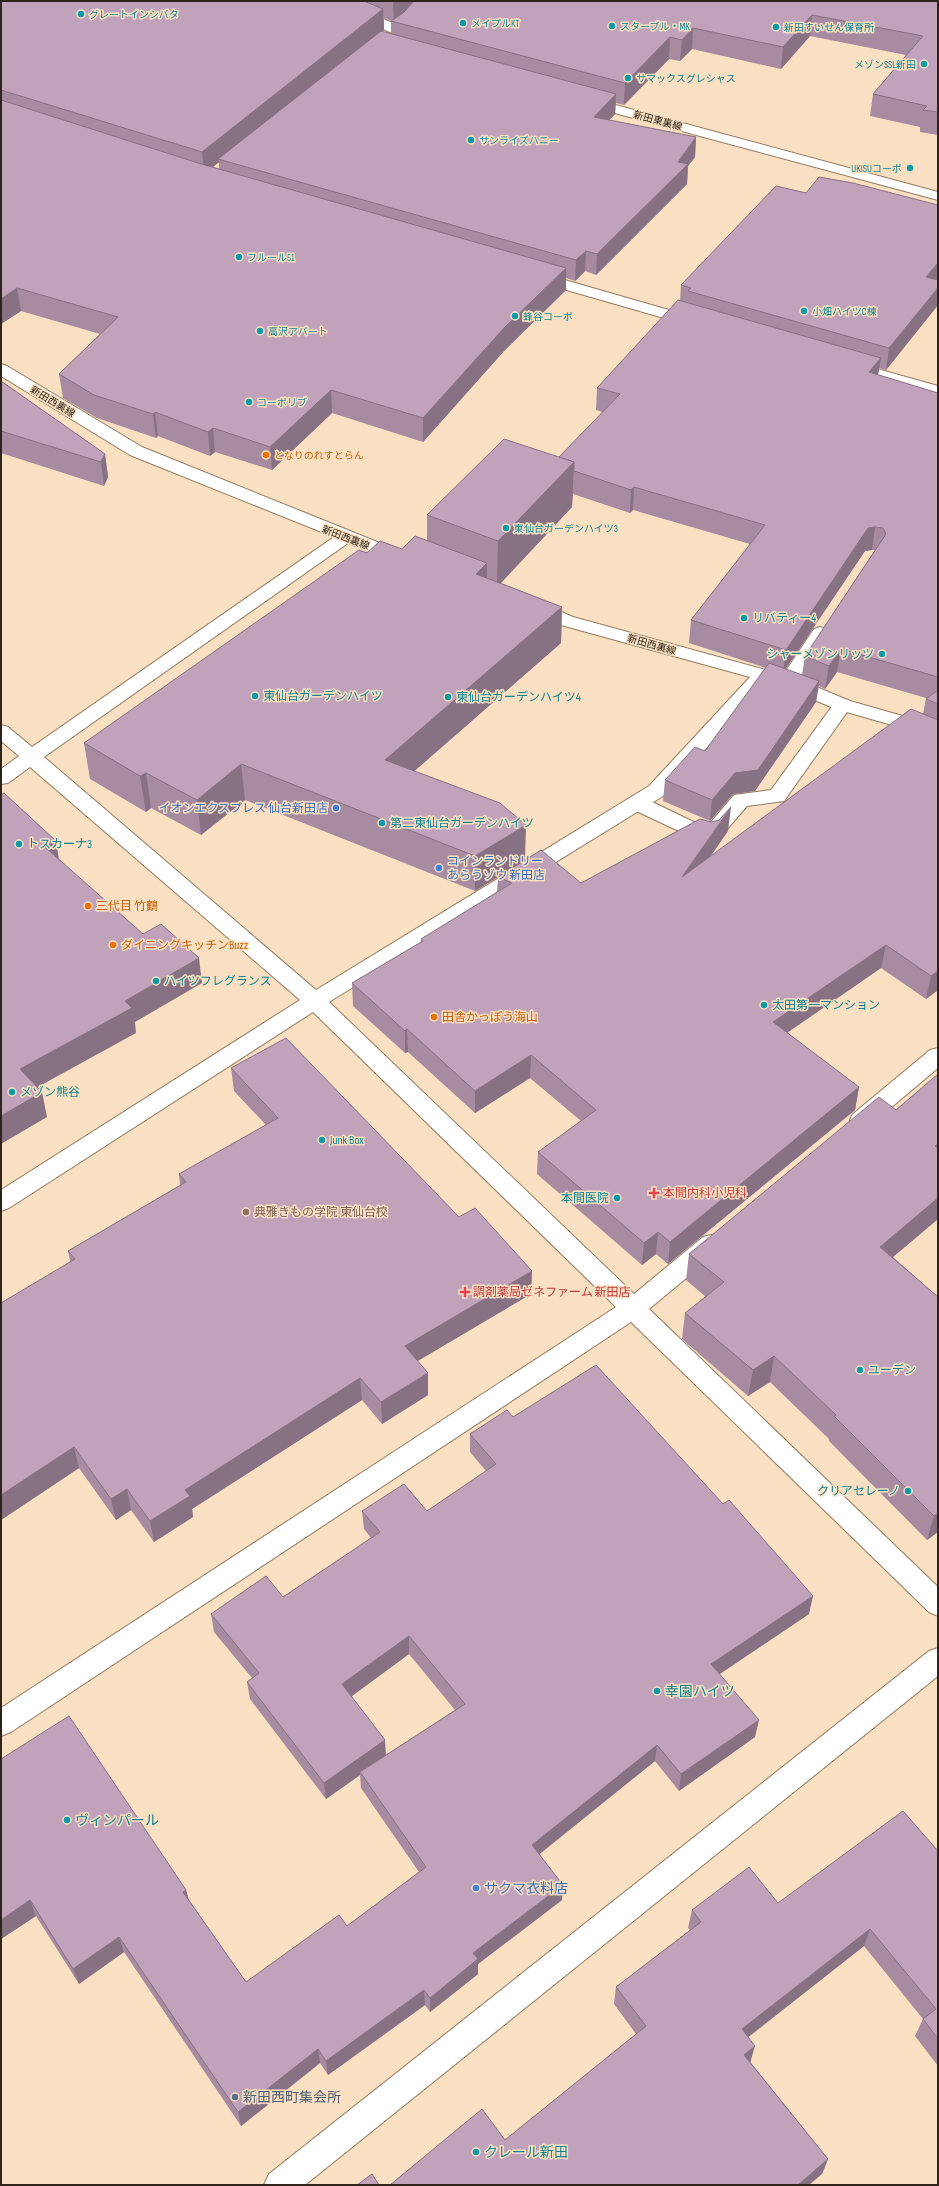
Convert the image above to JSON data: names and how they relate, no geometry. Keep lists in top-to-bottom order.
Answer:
{
  "streets": {
    "street": ["新田東裏線", "新田西裏線"]
  },
  "places": {
    "other": [
      "グレートインシバタ",
      "メイプルKT",
      "スターブル・MK",
      "新田すいせん保育所",
      "メゾンSSL新田",
      "サマックスグレシャス",
      "サンライズハニー",
      "UKISUコーポ",
      "フルール51",
      "小畑ハイツC棟",
      "蜂谷コーポ",
      "高沢アパート",
      "コーポリブ",
      "となりのれすとらん",
      "東仙台ガーデンハイツ3",
      "リバティー4",
      "シャーメゾンリッツ",
      "東仙台ガーデンハイツ",
      "東仙台ガーデンハイツ4",
      "イオンエクスプレス 仙台新田店",
      "第二東仙台ガーデンハイツ",
      "トスカーナ3",
      "コインランドリー あらうゾウ 新田店",
      "三代目 竹鶴",
      "ダイニングキッチンBuzz",
      "ハイツフレグランス",
      "太田第一マンション",
      "田舎かっぽう海山",
      "メゾン熊谷",
      "Junk Box",
      "本間医院",
      "典雅きもの学院 東仙台校",
      "ユーデン",
      "クリアセレーノ",
      "幸園ハイツ",
      "ヴィンパール",
      "サクマ衣料店",
      "新田西町集会所",
      "クレール新田"
    ],
    "health": ["本間内科小児科", "調剤薬局ゼネファーム 新田店"]
  }
}
